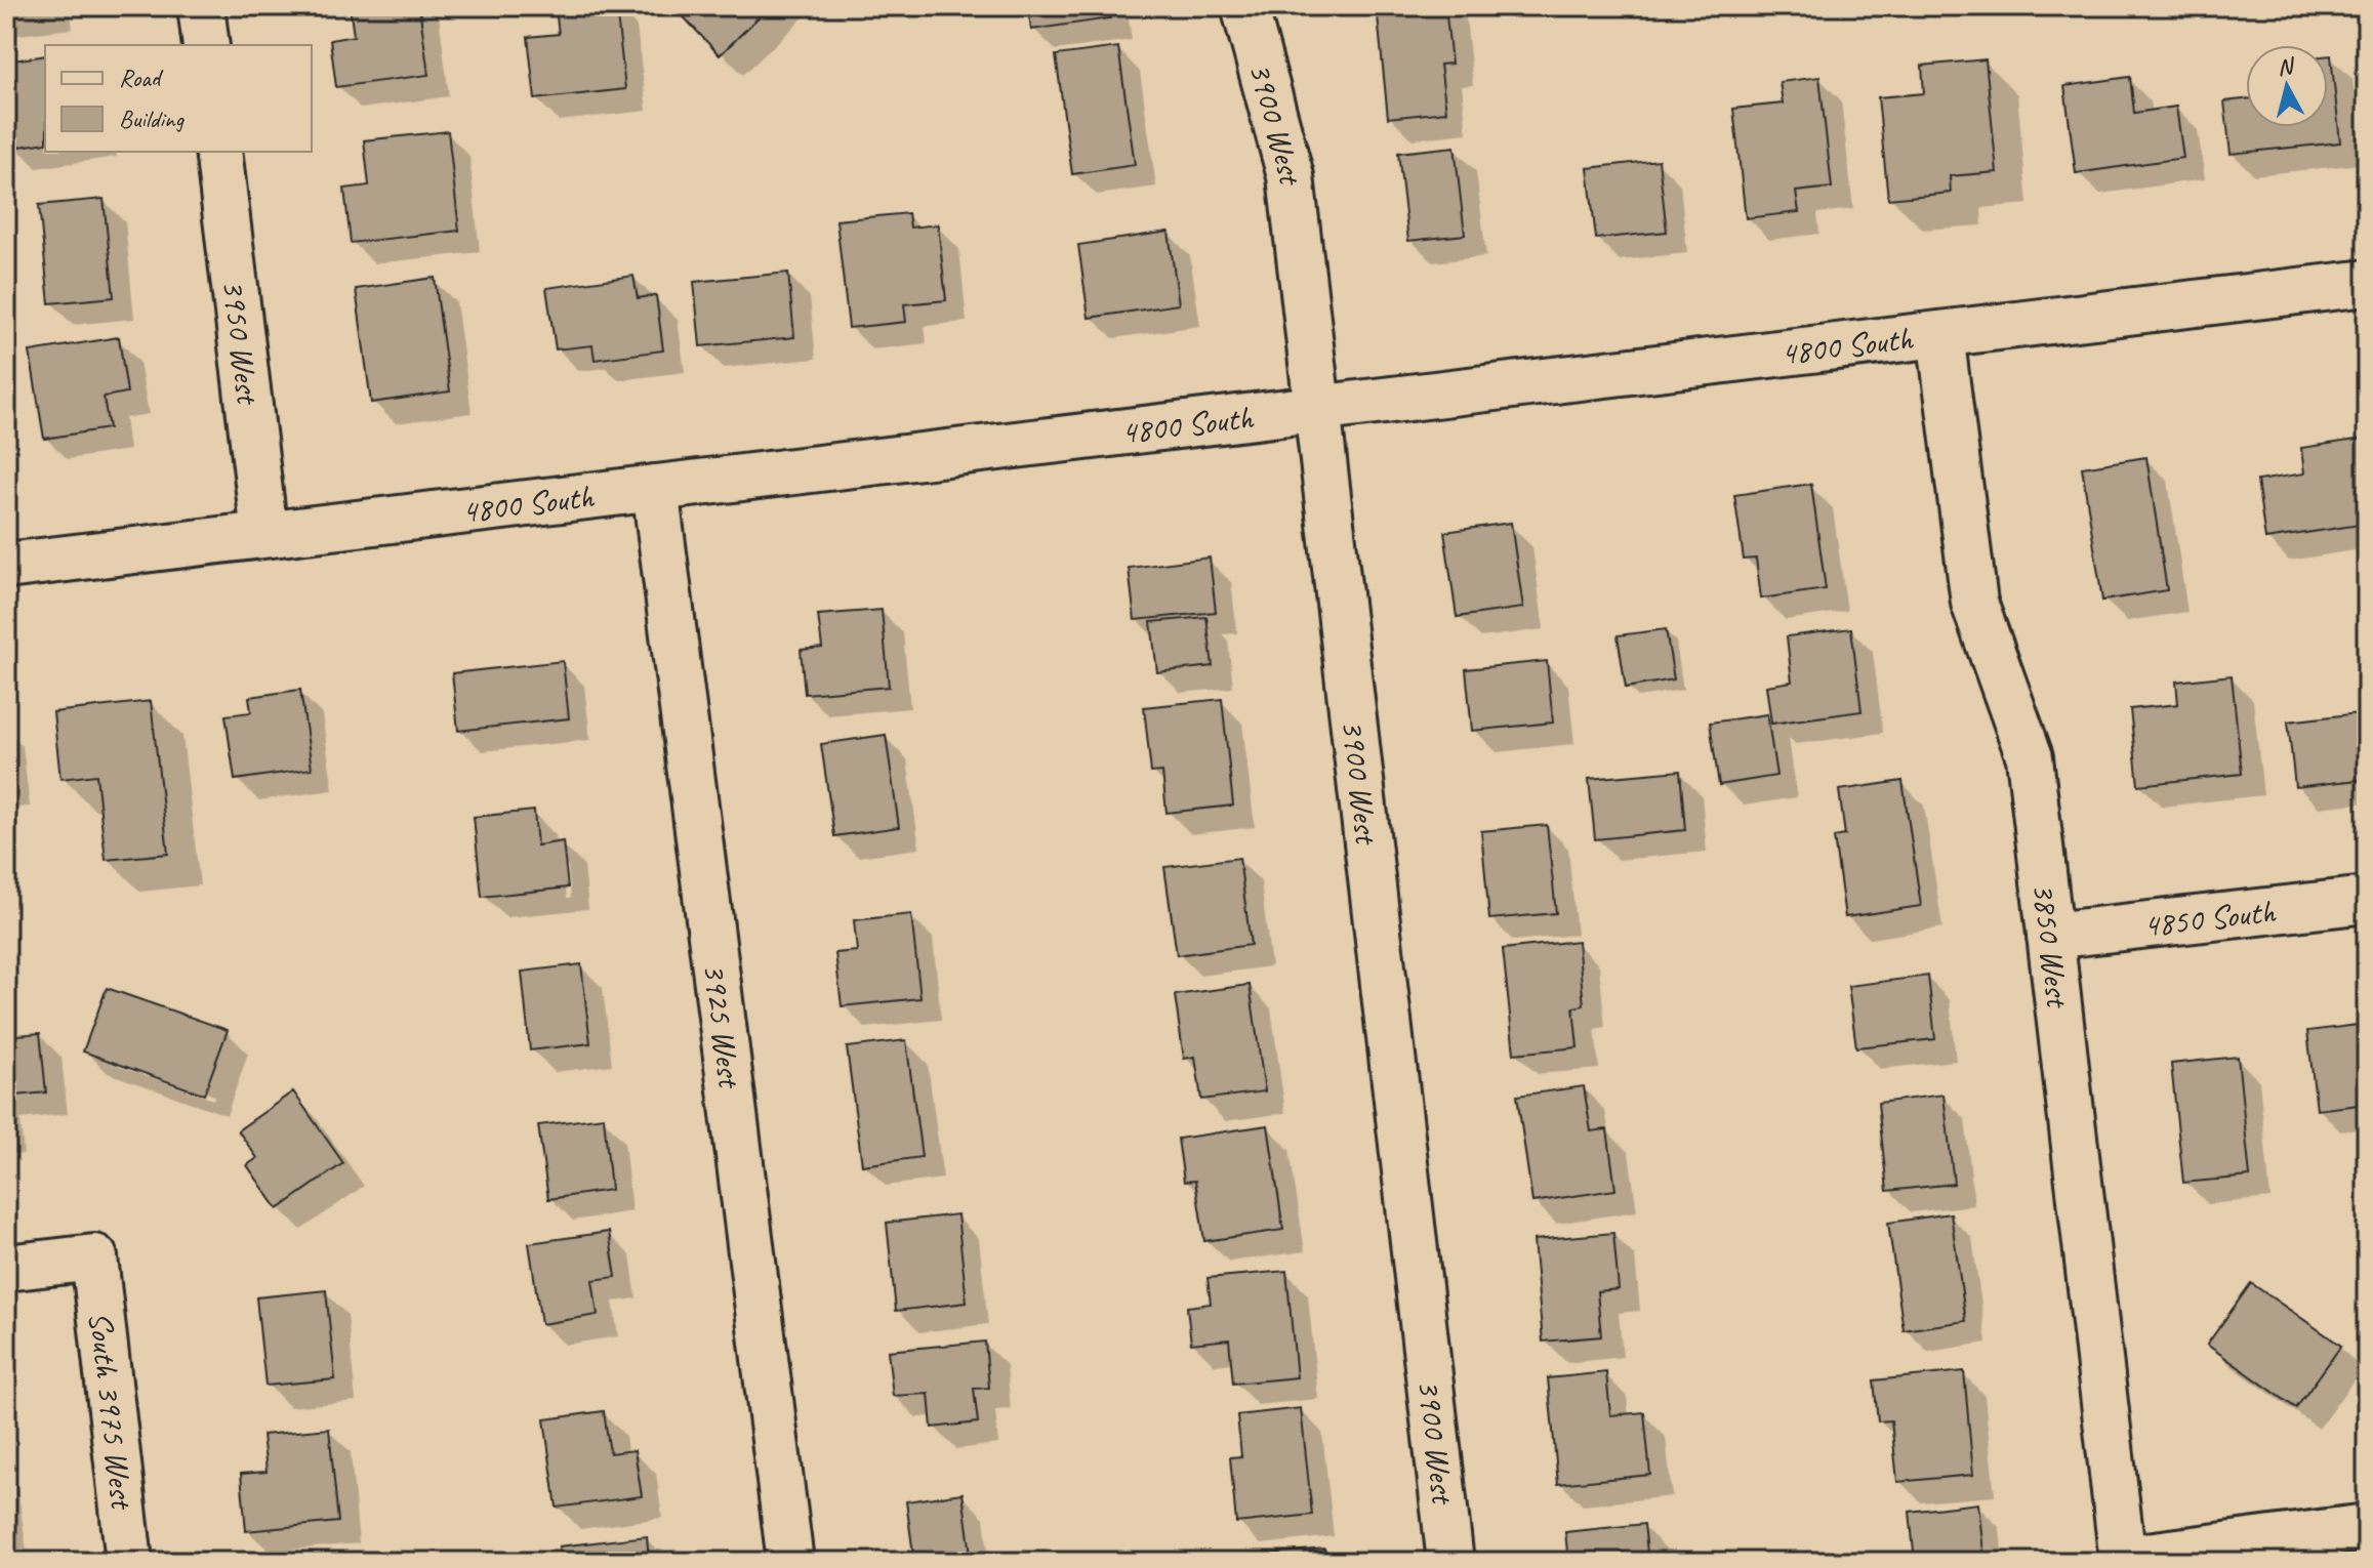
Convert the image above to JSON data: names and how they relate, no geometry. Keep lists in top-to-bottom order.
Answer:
{
  "streets": {
    "street": [
      "3900 West",
      "3950 West",
      "4800 South",
      "4850 South",
      "3850 West",
      "3925 West",
      "South 3975 West"
    ]
  },
  "crossings": [
    ["3900 West", "4800 South"],
    ["3950 West", "4800 South"],
    ["4800 South", "3850 West"],
    ["4800 South", "3925 West"],
    ["4850 South", "3850 West"]
  ],
  "legend": ["Road", "Building"],
  "north": "top"
}
